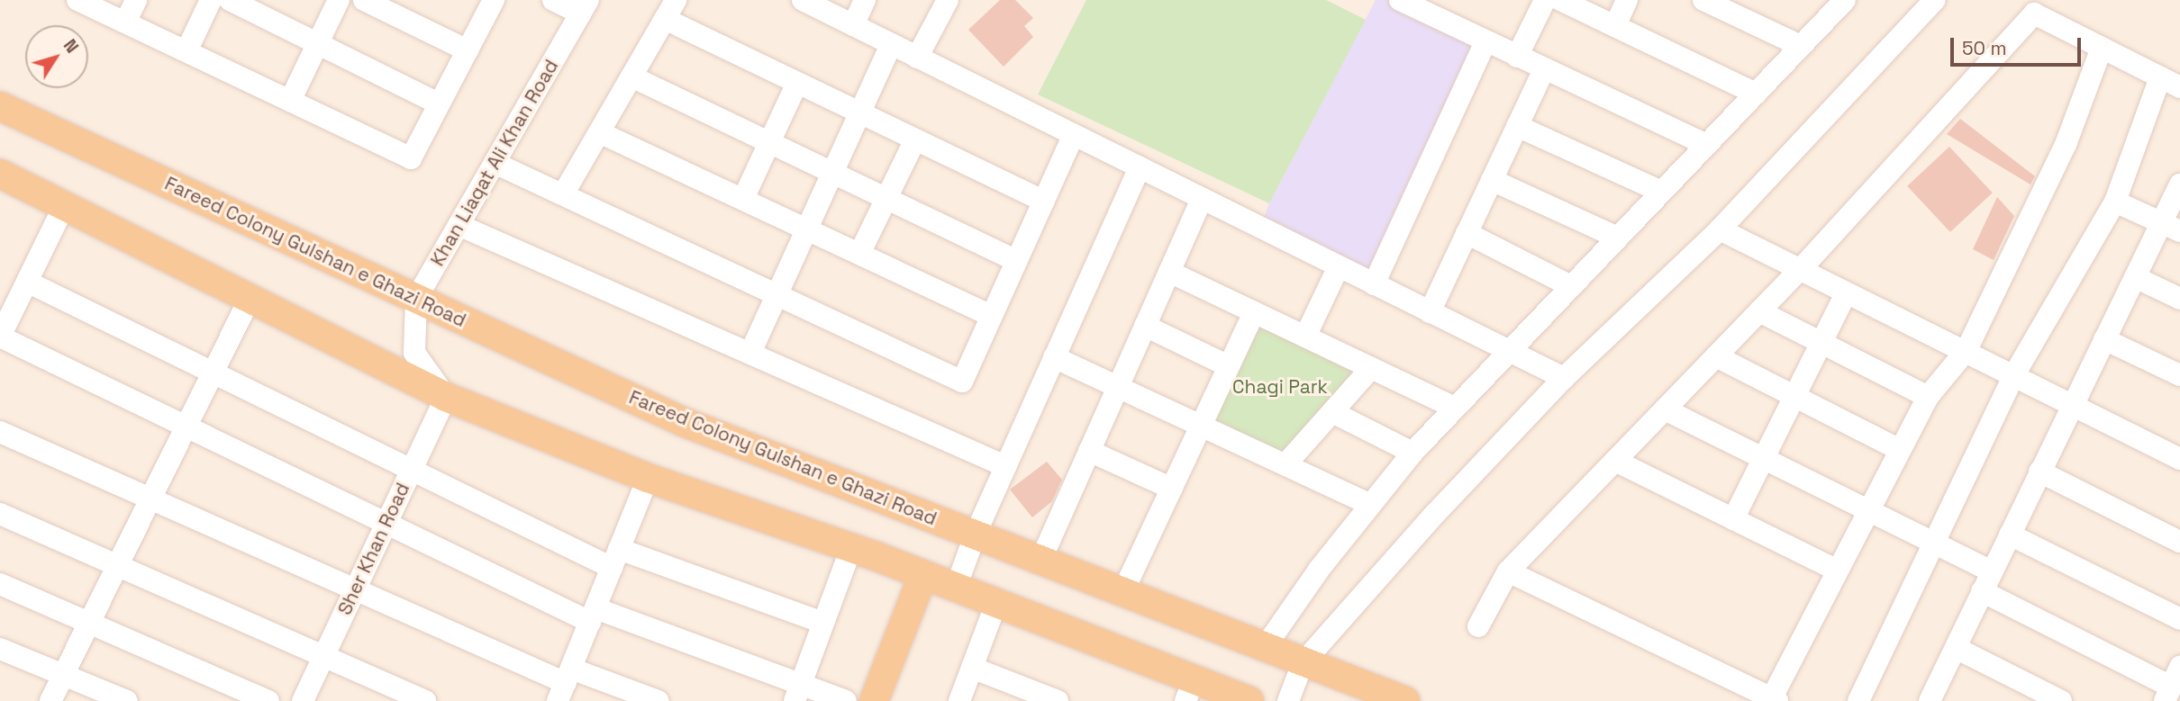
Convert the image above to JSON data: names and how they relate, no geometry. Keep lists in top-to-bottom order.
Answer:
{
  "streets": {
    "main road": ["Fareed Colony Gulshan e Ghazi Road"],
    "street": ["Khan Liaqat Ali Khan Road", "Sher Khan Road"]
  },
  "crossings": [
    ["Khan Liaqat Ali Khan Road", "Fareed Colony Gulshan e Ghazi Road"],
    ["Khan Liaqat Ali Khan Road", "Sher Khan Road"]
  ],
  "parks": ["Chagi Park"],
  "scale_bar": "50 m",
  "north": "top right"
}
